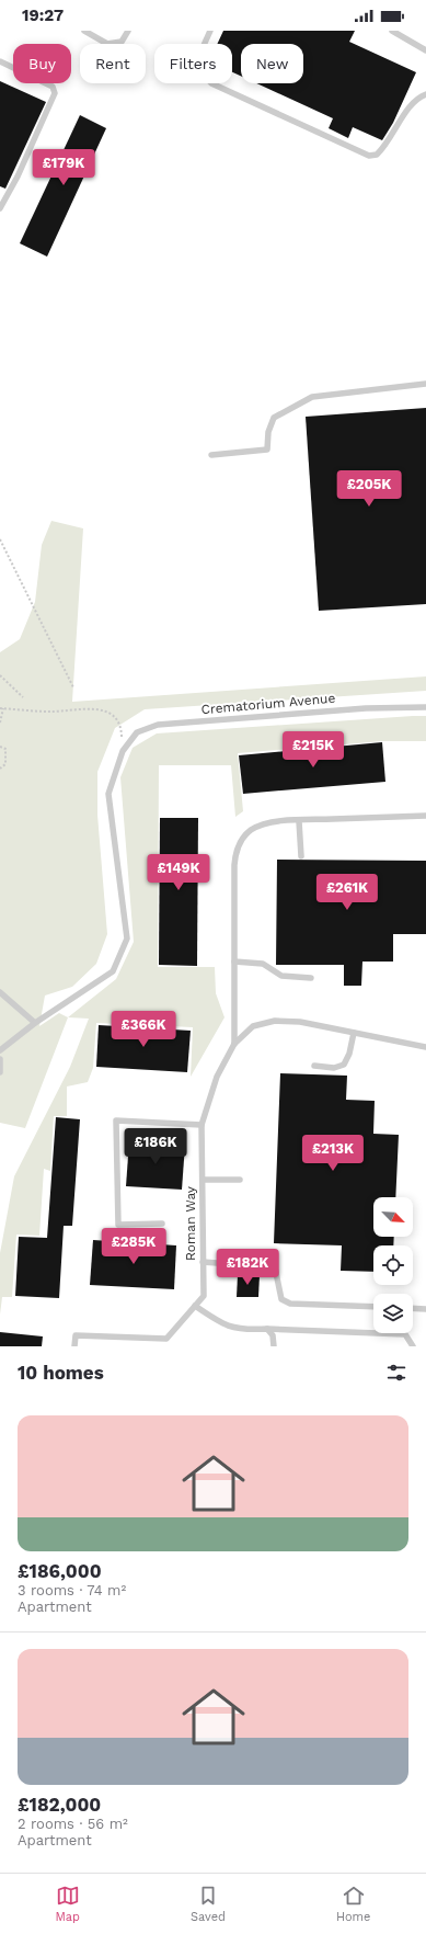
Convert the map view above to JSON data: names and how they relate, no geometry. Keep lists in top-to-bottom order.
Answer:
{
  "streets": {
    "lane": ["Crematorium Avenue", "Roman Way"]
  },
  "north": "bottom right",
  "page": {
    "status": "19:27",
    "chip": [
      "Buy",
      "Rent",
      "Filters",
      "New"
    ],
    "price": [
      "£179K",
      "£205K",
      "£215K",
      "£149K",
      "£261K",
      "£366K",
      "£186K",
      "£213K",
      "£285K",
      "£182K"
    ],
    "heading": "10 homes",
    "list": [
      {
        "name": "£186,000",
        "note": "3 rooms · 74 m² · Apartment"
      },
      {
        "name": "£182,000",
        "note": "2 rooms · 56 m² · Apartment"
      }
    ],
    "tabs": ["Map", "Saved", "Home"]
  }
}
